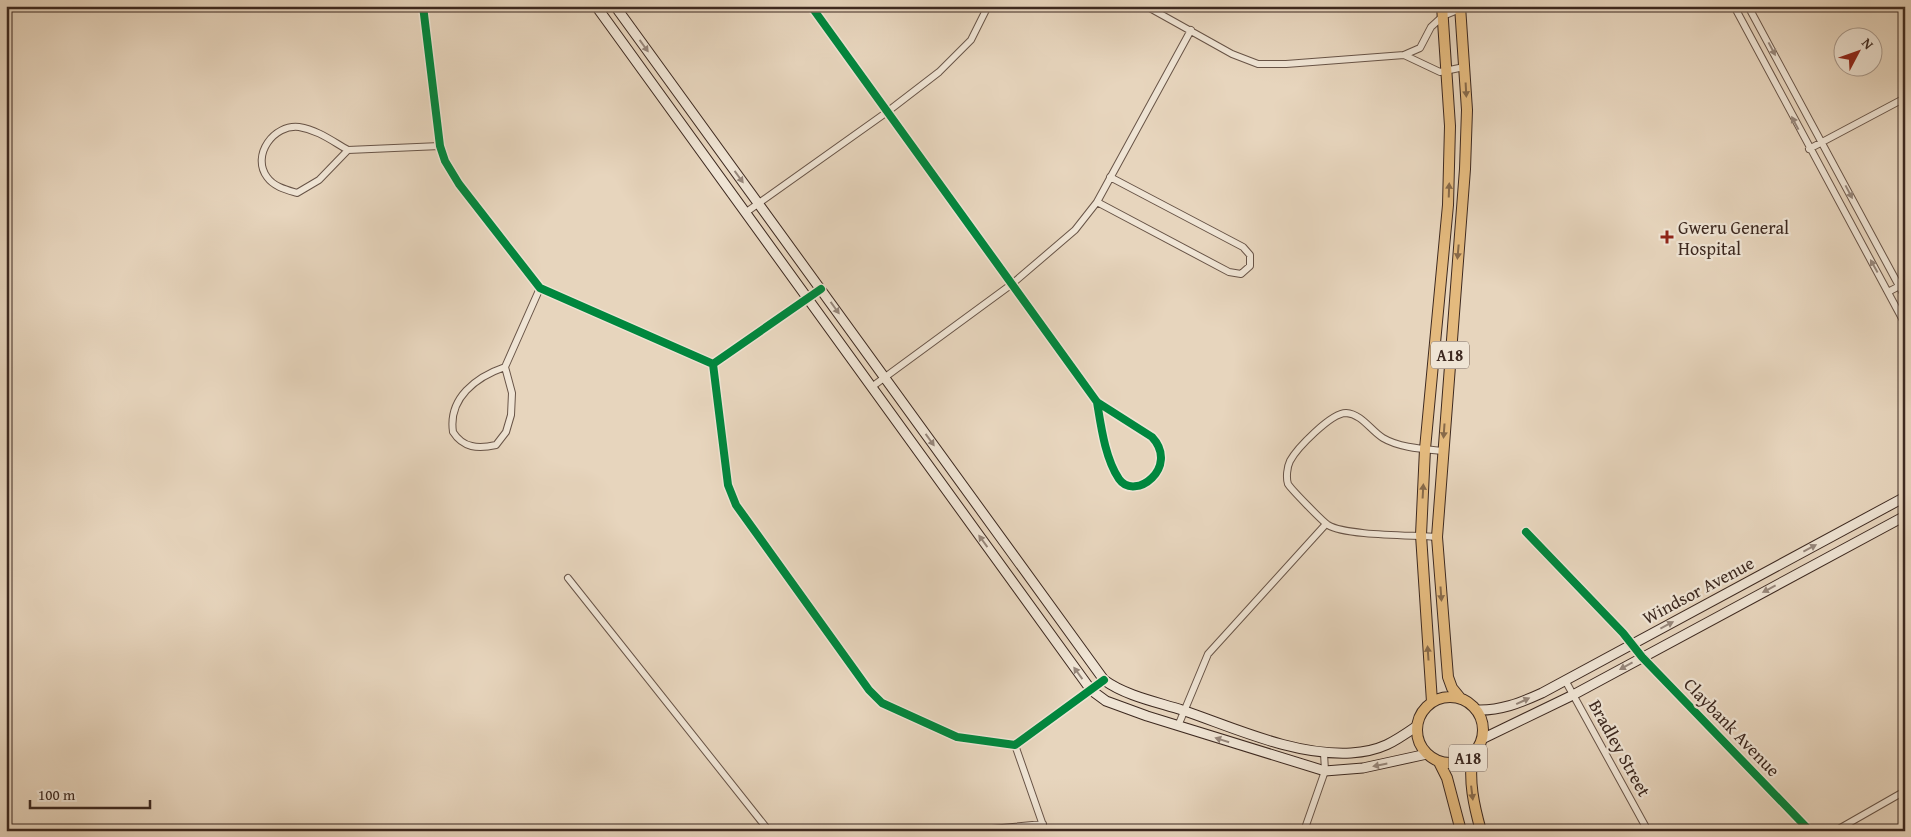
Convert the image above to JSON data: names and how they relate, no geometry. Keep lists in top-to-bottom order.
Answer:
{
  "streets": {
    "highway": ["A18"],
    "main road": ["Windsor Avenue"],
    "street": ["Claybank Avenue", "Bradley Street"]
  },
  "crossings": [
    ["A18", "Windsor Avenue"],
    ["Windsor Avenue", "Claybank Avenue"],
    ["Windsor Avenue", "Bradley Street"]
  ],
  "places": {
    "health": ["Gweru General Hospital"]
  },
  "scale_bar": "100 m",
  "north": "top right"
}
